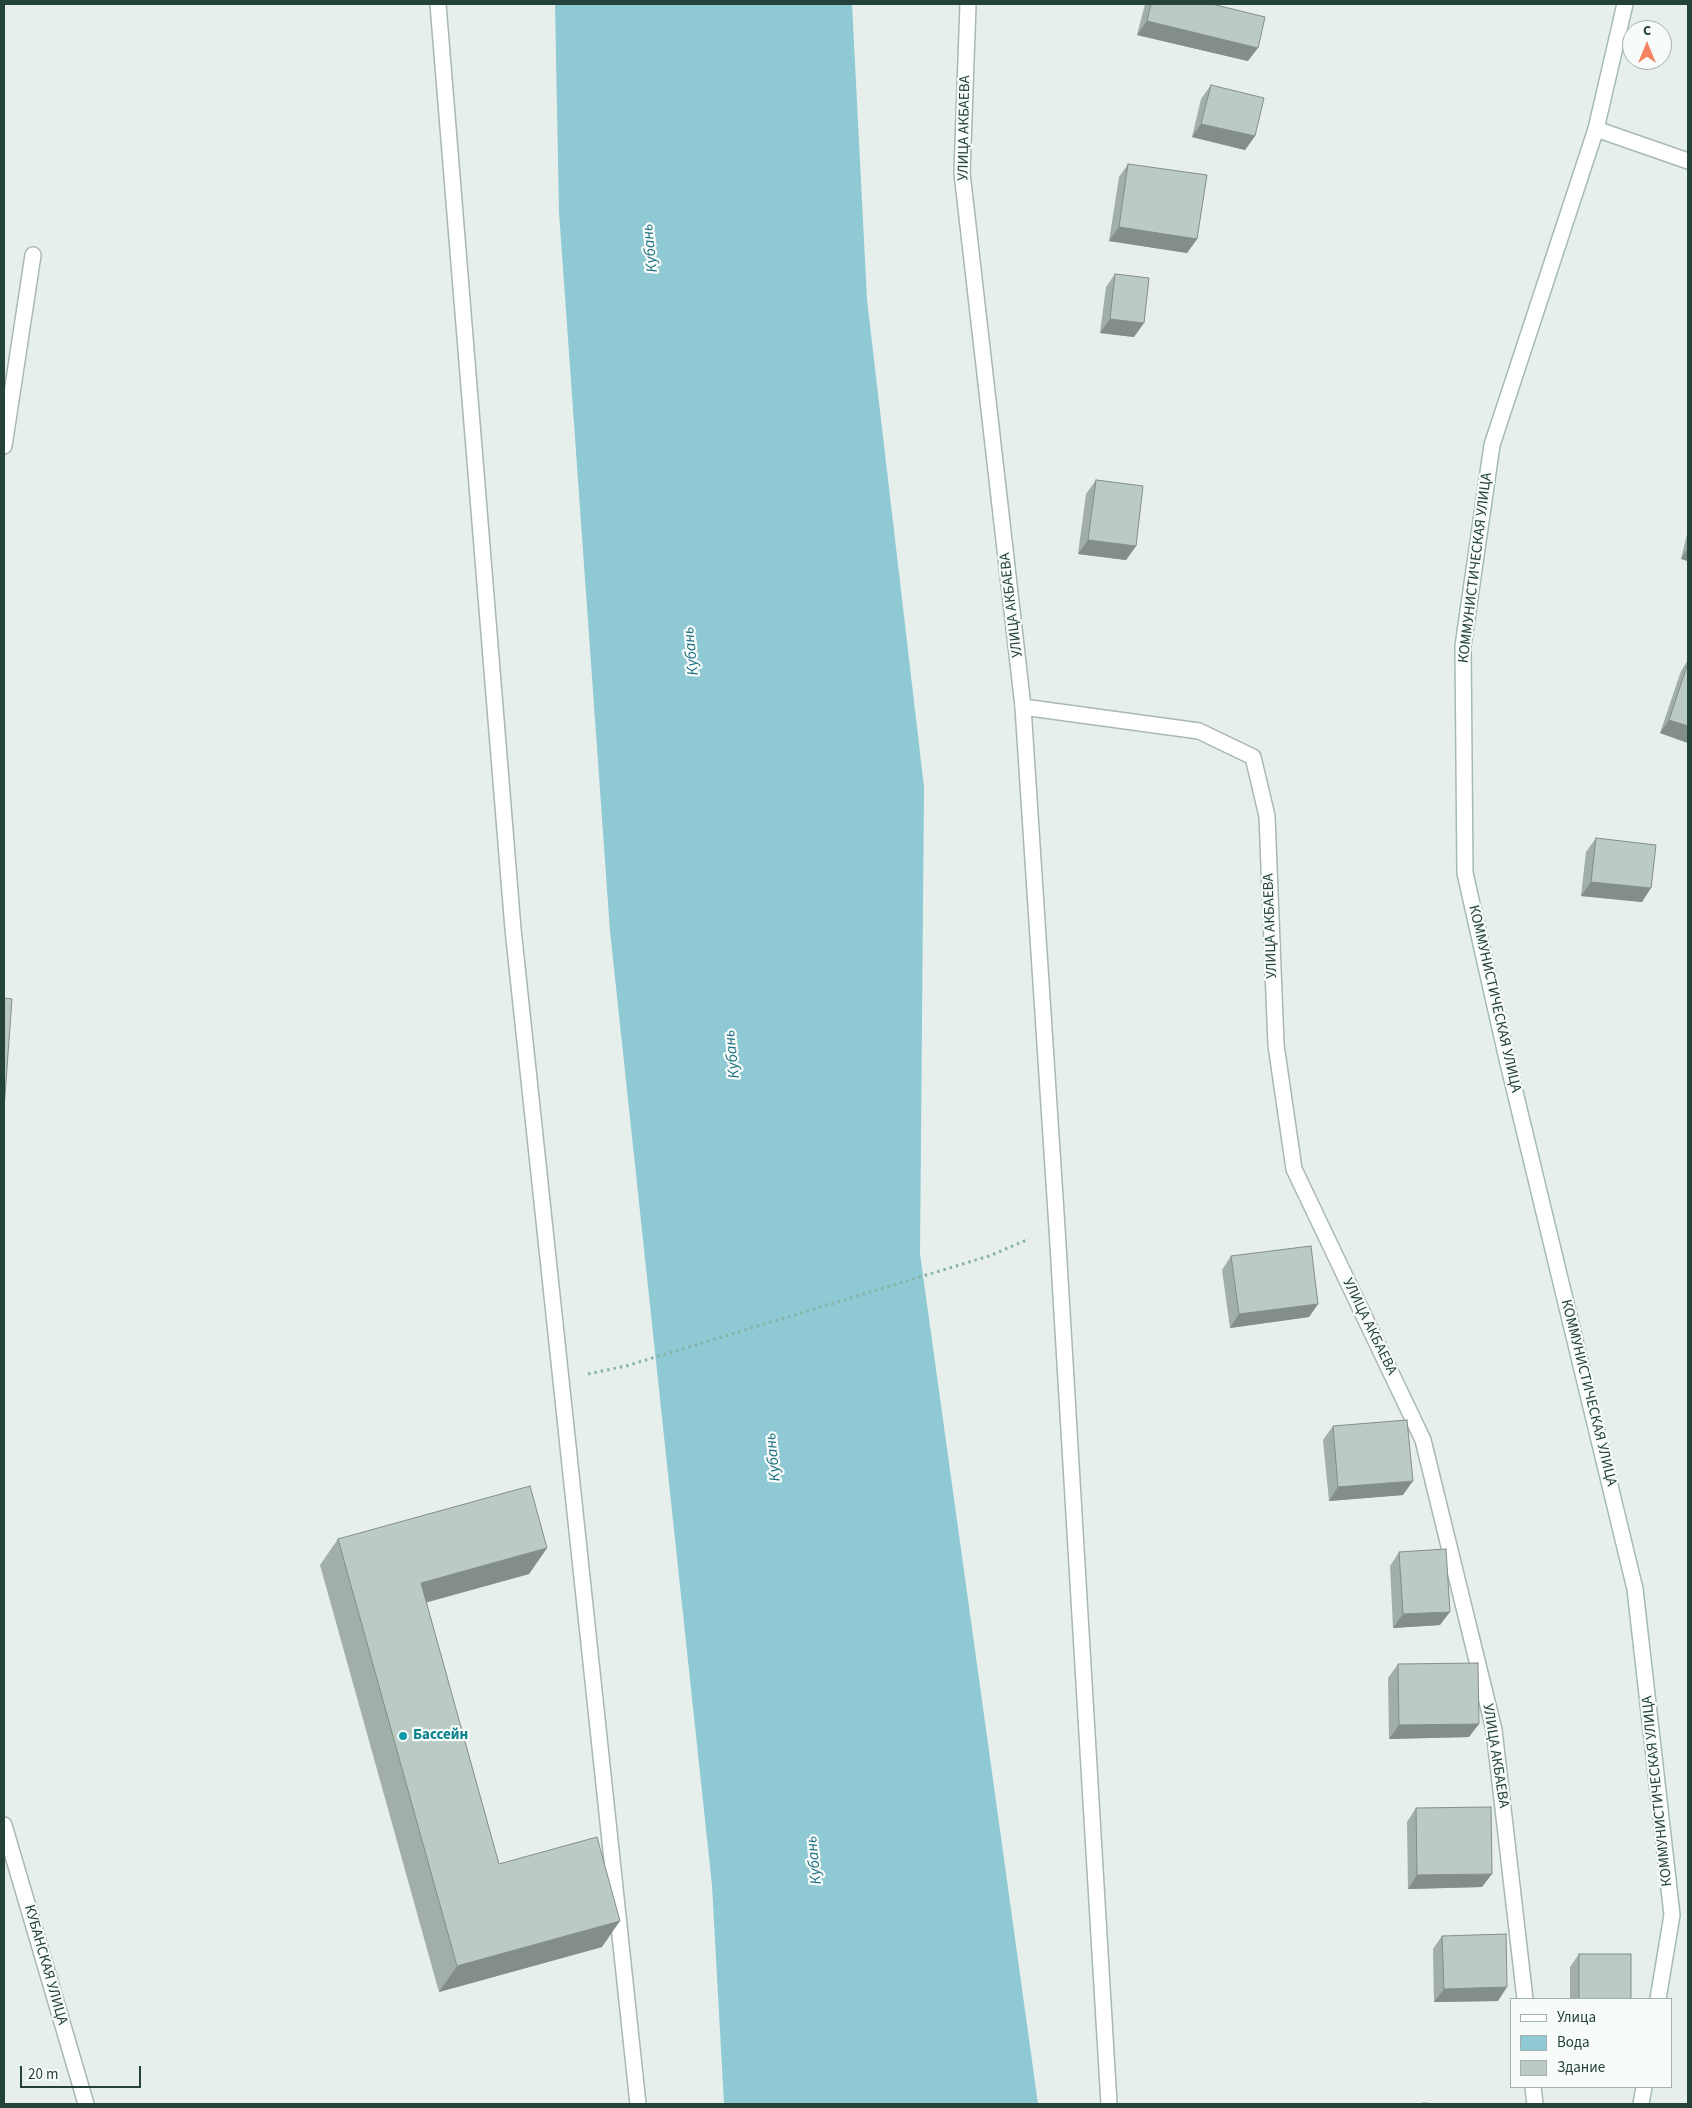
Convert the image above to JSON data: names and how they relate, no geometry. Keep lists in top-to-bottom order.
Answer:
{
  "streets": {
    "street": ["УЛИЦА АКБАЕВА", "КОММУНИСТИЧЕСКАЯ УЛИЦА", "КУБАНСКАЯ УЛИЦА"]
  },
  "water": ["Кубань"],
  "places": ["Бассейн"],
  "legend": ["Улица", "Вода", "Здание"],
  "scale_bar": "20 m",
  "north": "top"
}
